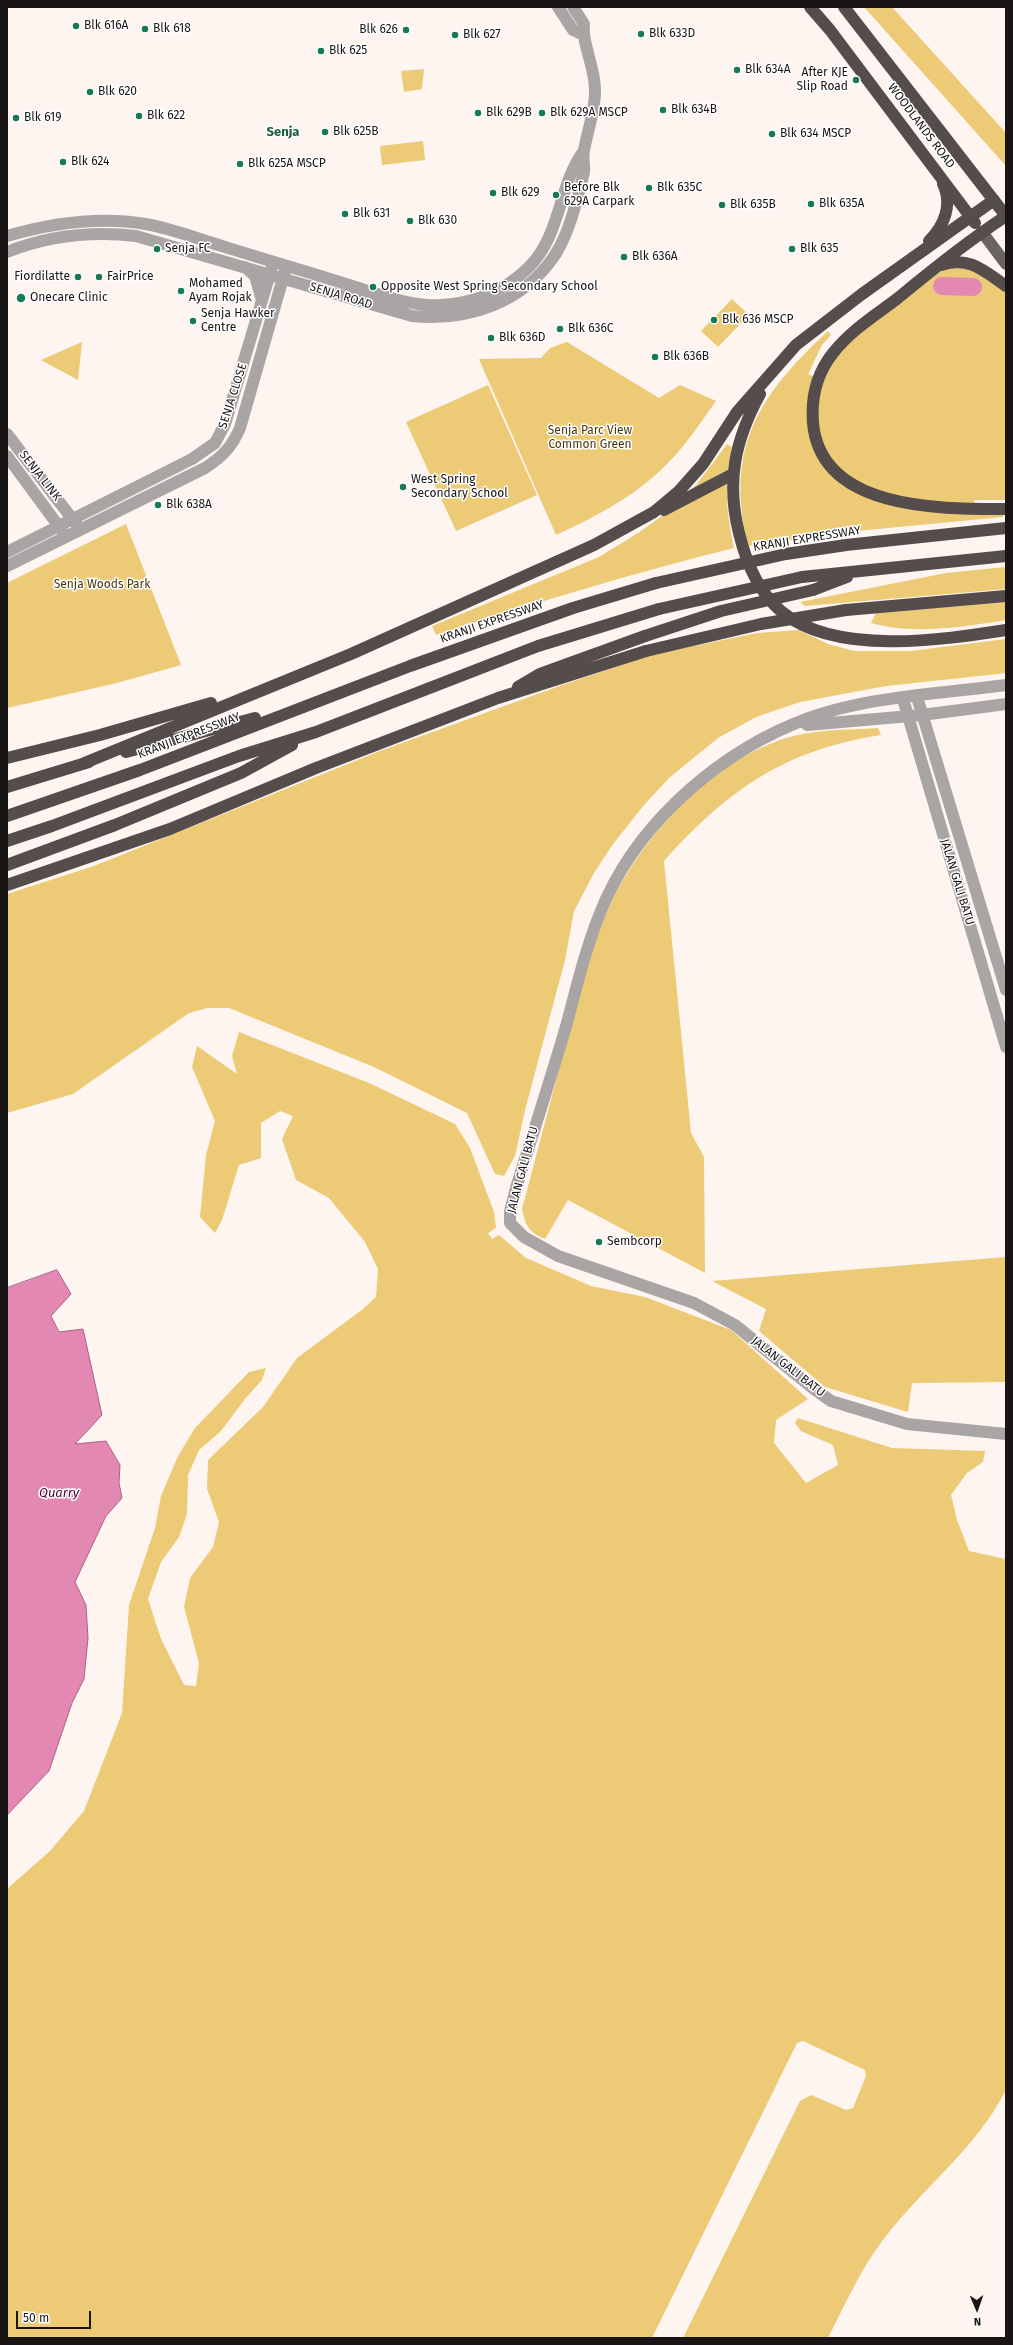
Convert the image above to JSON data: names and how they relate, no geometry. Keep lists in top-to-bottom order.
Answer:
{
  "streets": {
    "highway": ["WOODLANDS ROAD", "KRANJI EXPRESSWAY"],
    "street": [
      "SENJA ROAD",
      "SENJA CLOSE",
      "SENJA LINK",
      "JALAN GALI BATU"
    ]
  },
  "crossings": [
    ["SENJA ROAD", "SENJA CLOSE"],
    ["SENJA CLOSE", "SENJA LINK"]
  ],
  "districts": ["Senja"],
  "water": ["Quarry"],
  "parks": ["Senja Parc View Common Green", "Senja Woods Park"],
  "places": [
    "Blk 616A",
    "Blk 618",
    "Blk 626",
    "Blk 633D",
    "Blk 627",
    "Blk 625",
    "Blk 634A",
    "After KJE Slip Road",
    "Blk 620",
    "Blk 634B",
    "Blk 629B",
    "Blk 629A MSCP",
    "Blk 622",
    "Blk 619",
    "Blk 625B",
    "Blk 634 MSCP",
    "Blk 624",
    "Blk 625A MSCP",
    "Blk 635C",
    "Blk 629",
    "Before Blk 629A Carpark",
    "Blk 635A",
    "Blk 635B",
    "Blk 631",
    "Blk 630",
    "Senja FC",
    "Blk 635",
    "Blk 636A",
    "Fiordilatte",
    "FairPrice",
    "Opposite West Spring Secondary School",
    "Mohamed Ayam Rojak",
    "Onecare Clinic",
    "Blk 636 MSCP",
    "Senja Hawker Centre",
    "Blk 636C",
    "Blk 636D",
    "Blk 636B",
    "West Spring Secondary School",
    "Blk 638A",
    "Sembcorp"
  ],
  "scale_bar": "50 m",
  "north": "bottom"
}
